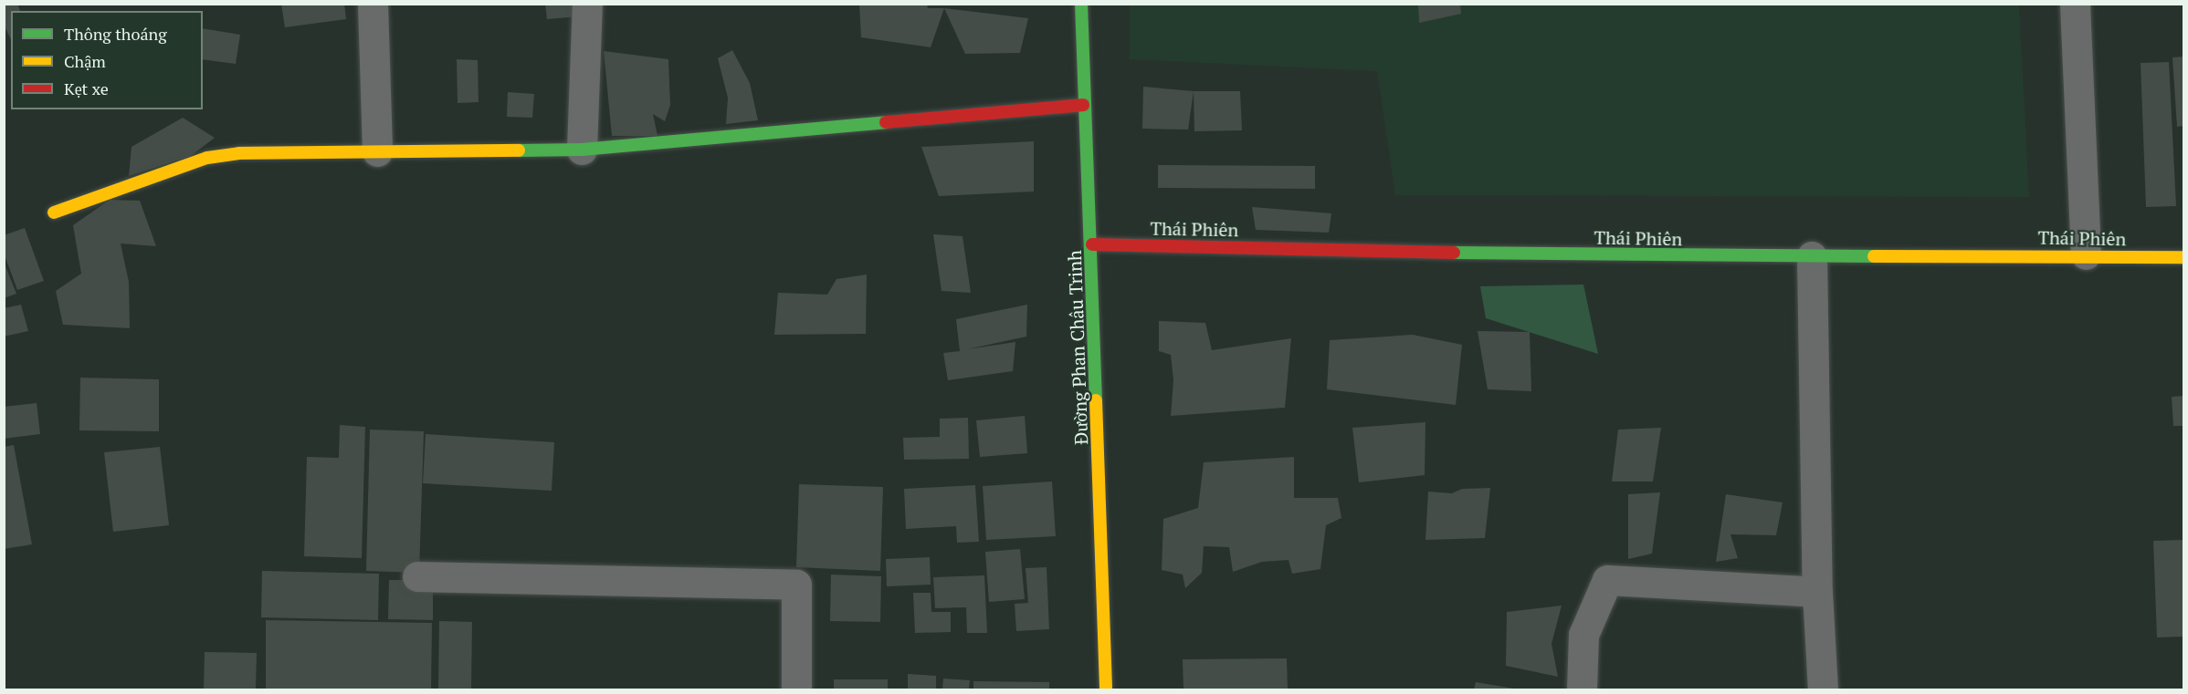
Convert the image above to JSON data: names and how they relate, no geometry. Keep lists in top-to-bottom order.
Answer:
{
  "streets": {
    "street": ["Thái Phiên", "Đường Phan Châu Trinh"]
  },
  "crossings": [
    ["Thái Phiên", "Đường Phan Châu Trinh"]
  ],
  "legend": ["Thông thoáng", "Chậm", "Kẹt xe"]
}
